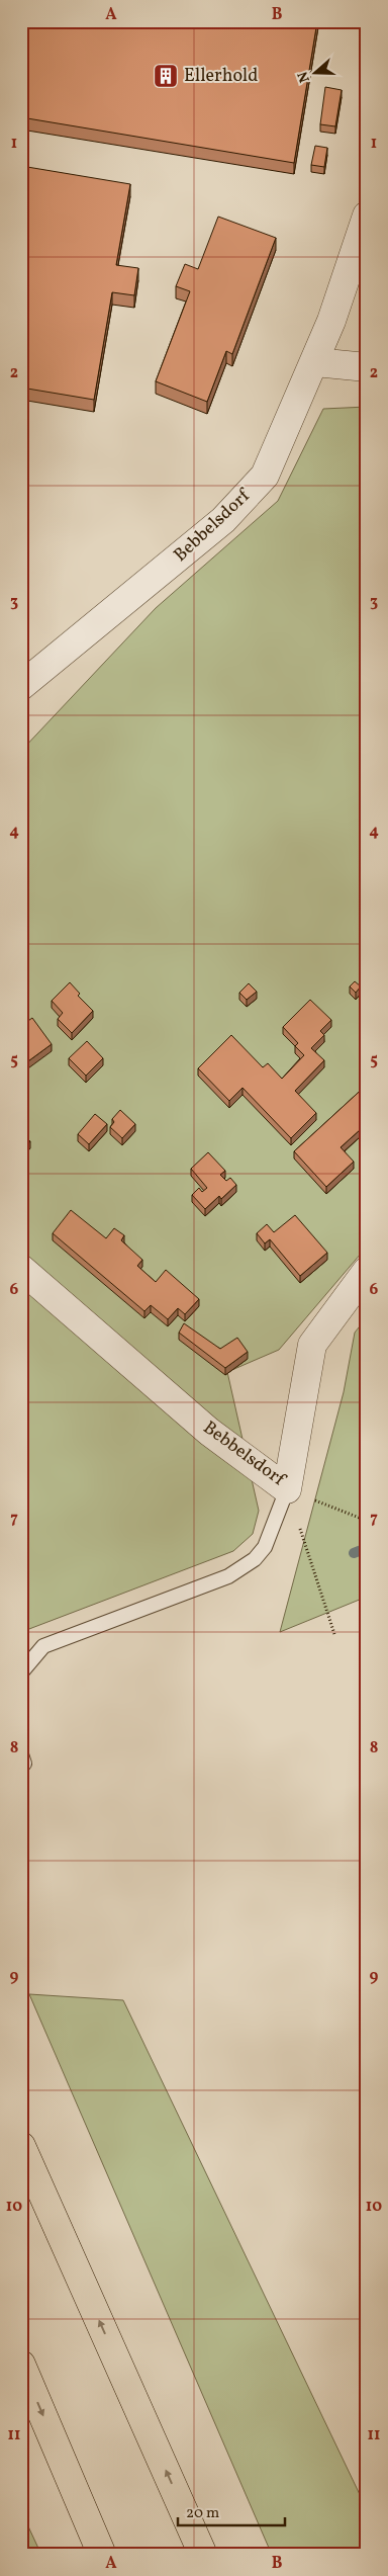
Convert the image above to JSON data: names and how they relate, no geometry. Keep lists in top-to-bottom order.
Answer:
{
  "streets": {
    "street": ["Bebbelsdorf"]
  },
  "places": {
    "building": ["Ellerhold"]
  },
  "scale_bar": "20 m",
  "north": "left",
  "grid": {
    "columns": ["A", "B"],
    "rows": [
      "1",
      "2",
      "3",
      "4",
      "5",
      "6",
      "7",
      "8",
      "9",
      "10",
      "11"
    ]
  }
}
